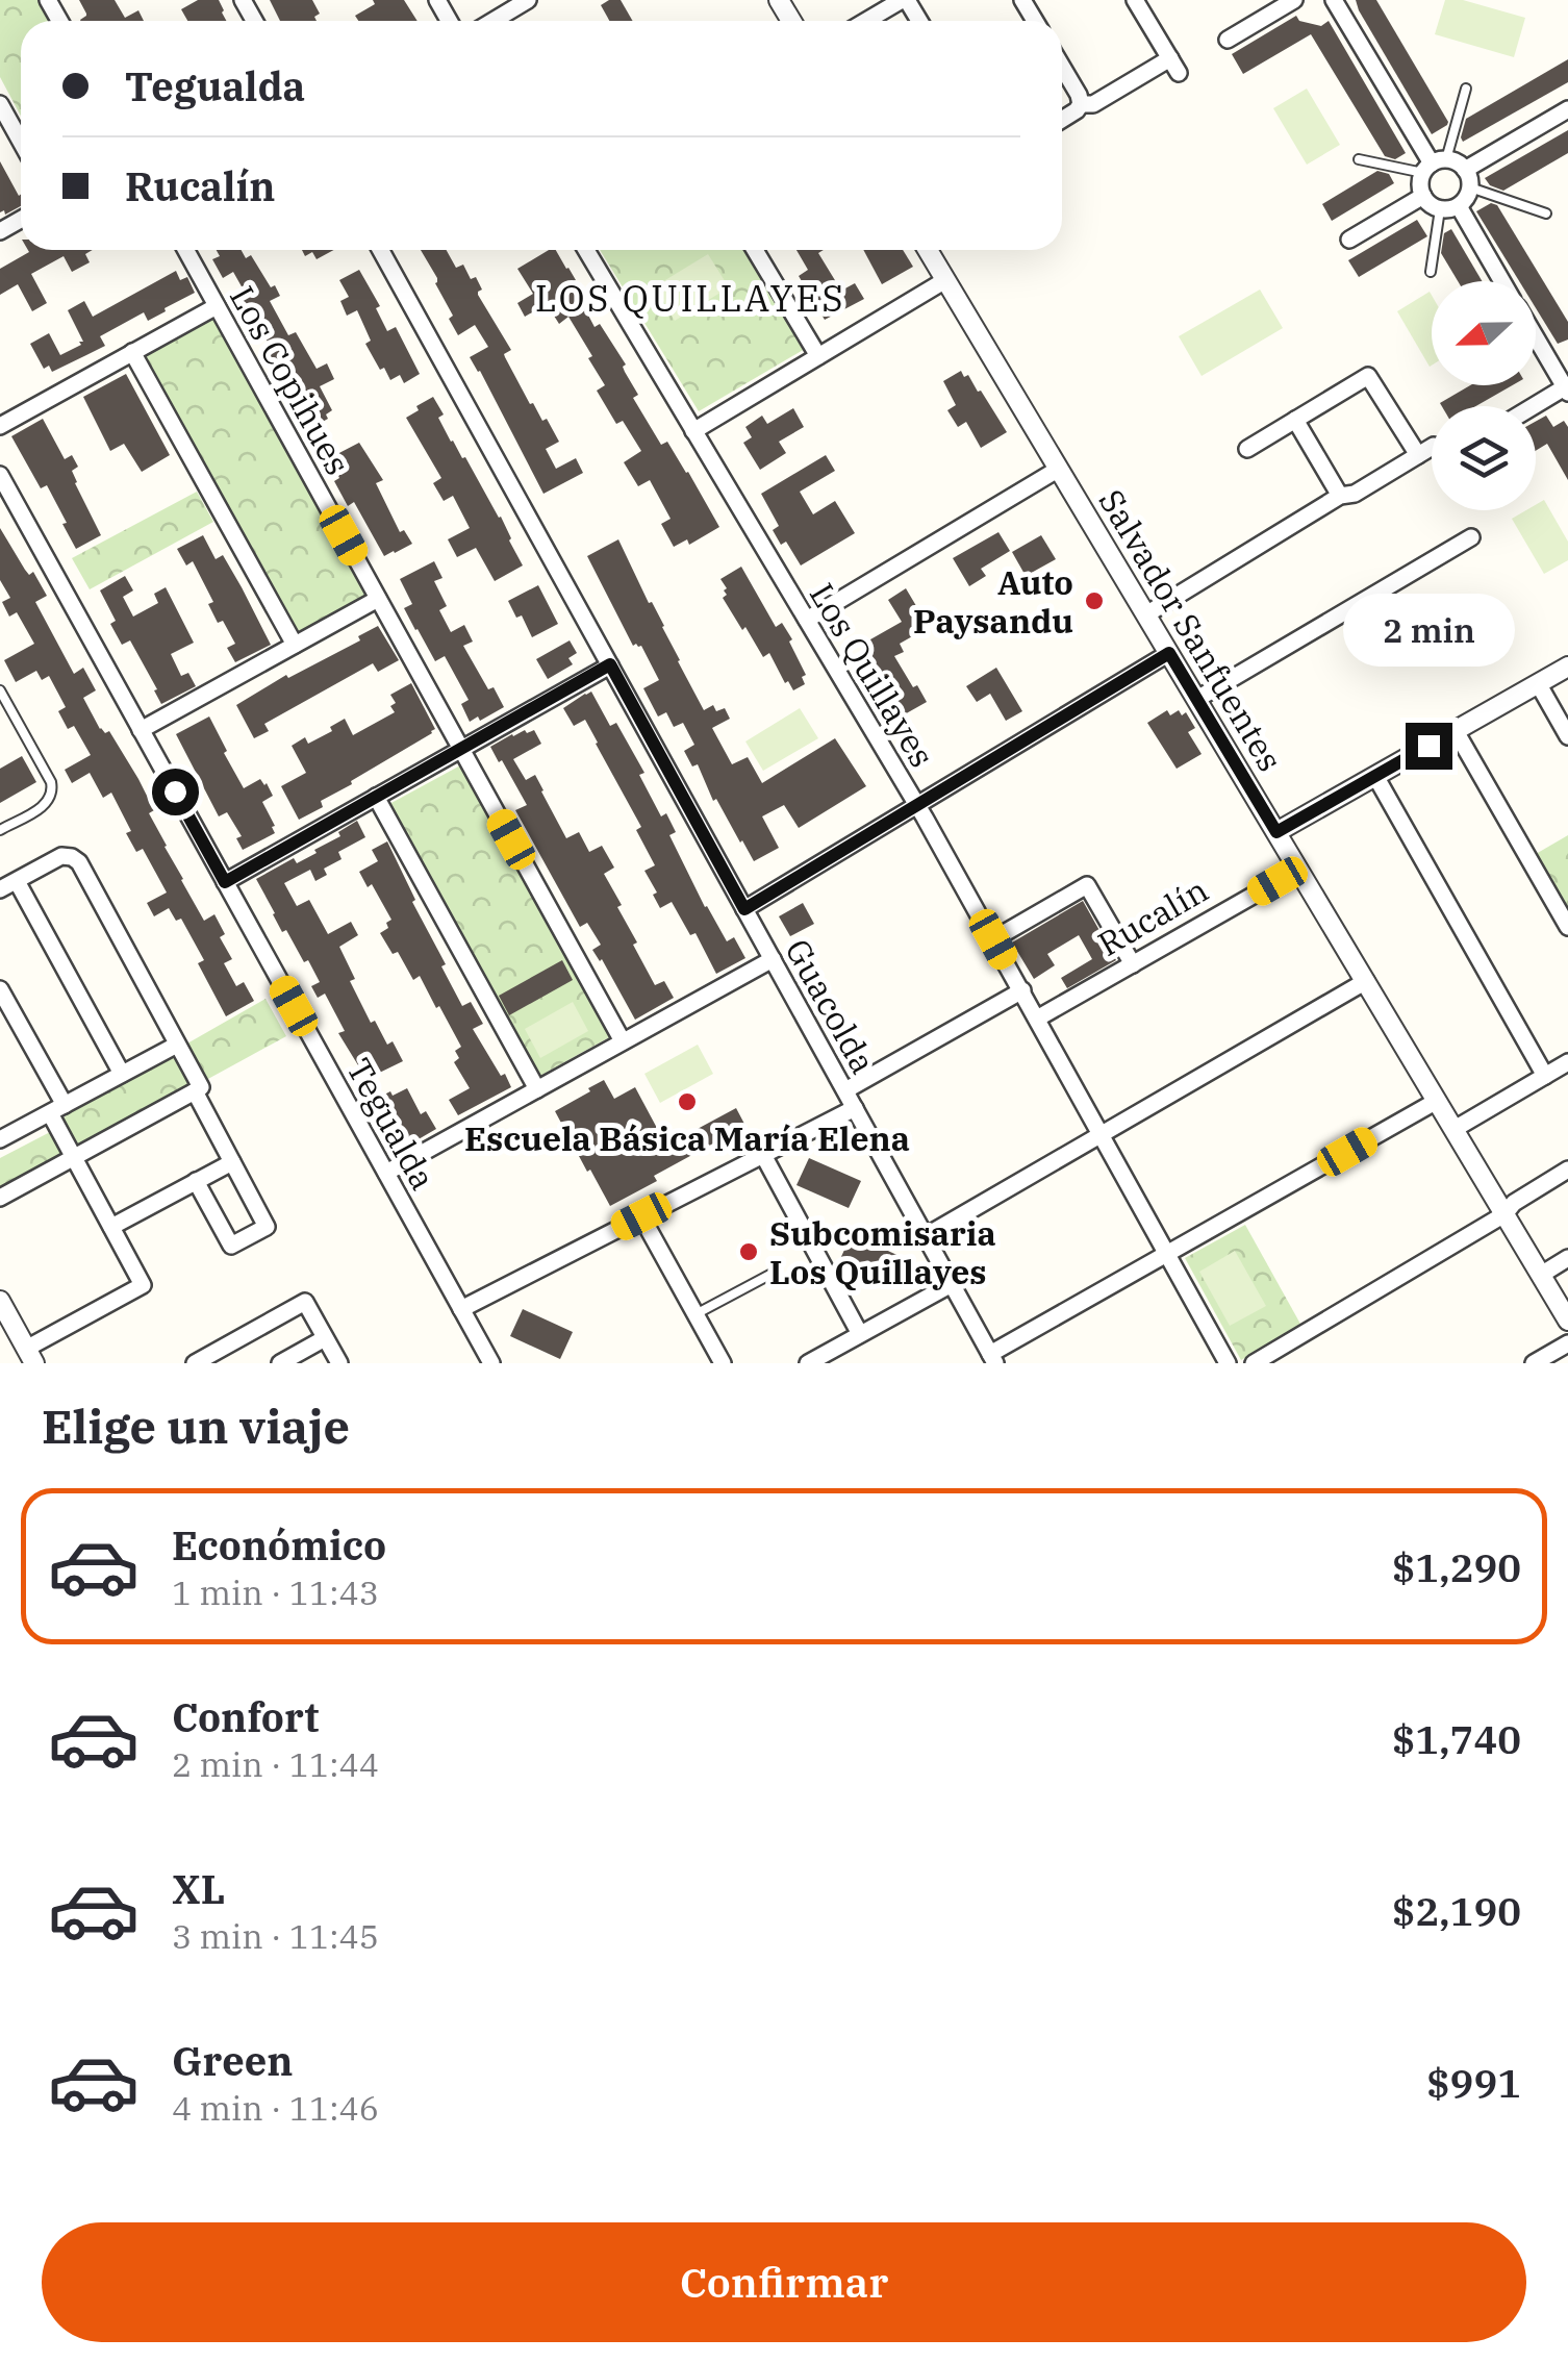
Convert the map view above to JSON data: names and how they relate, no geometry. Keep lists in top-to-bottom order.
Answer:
{
  "streets": {
    "street": [
      "Los Copihues",
      "Salvador Sanfuentes",
      "Los Quillayes",
      "Rucalín",
      "Guacolda",
      "Tegualda"
    ]
  },
  "crossings": [
    ["Salvador Sanfuentes", "Rucalín"],
    ["Los Quillayes", "Rucalín"]
  ],
  "districts": ["LOS QUILLAYES"],
  "places": ["Auto Paysandu", "Escuela Básica María Elena", "Subcomisaria Los Quillayes"],
  "north": "left",
  "page": {
    "banner": ["Tegualda", "Rucalín"],
    "bubble": "2 min",
    "heading": "Elige un viaje",
    "list": [
      {
        "name": "Económico",
        "note": "1 min · 11:43",
        "value": "$1,290"
      },
      {
        "name": "Confort",
        "note": "2 min · 11:44",
        "value": "$1,740"
      },
      {
        "name": "XL",
        "note": "3 min · 11:45",
        "value": "$2,190"
      },
      {
        "name": "Green",
        "note": "4 min · 11:46",
        "value": "$991"
      }
    ],
    "buttons": "Confirmar"
  }
}
